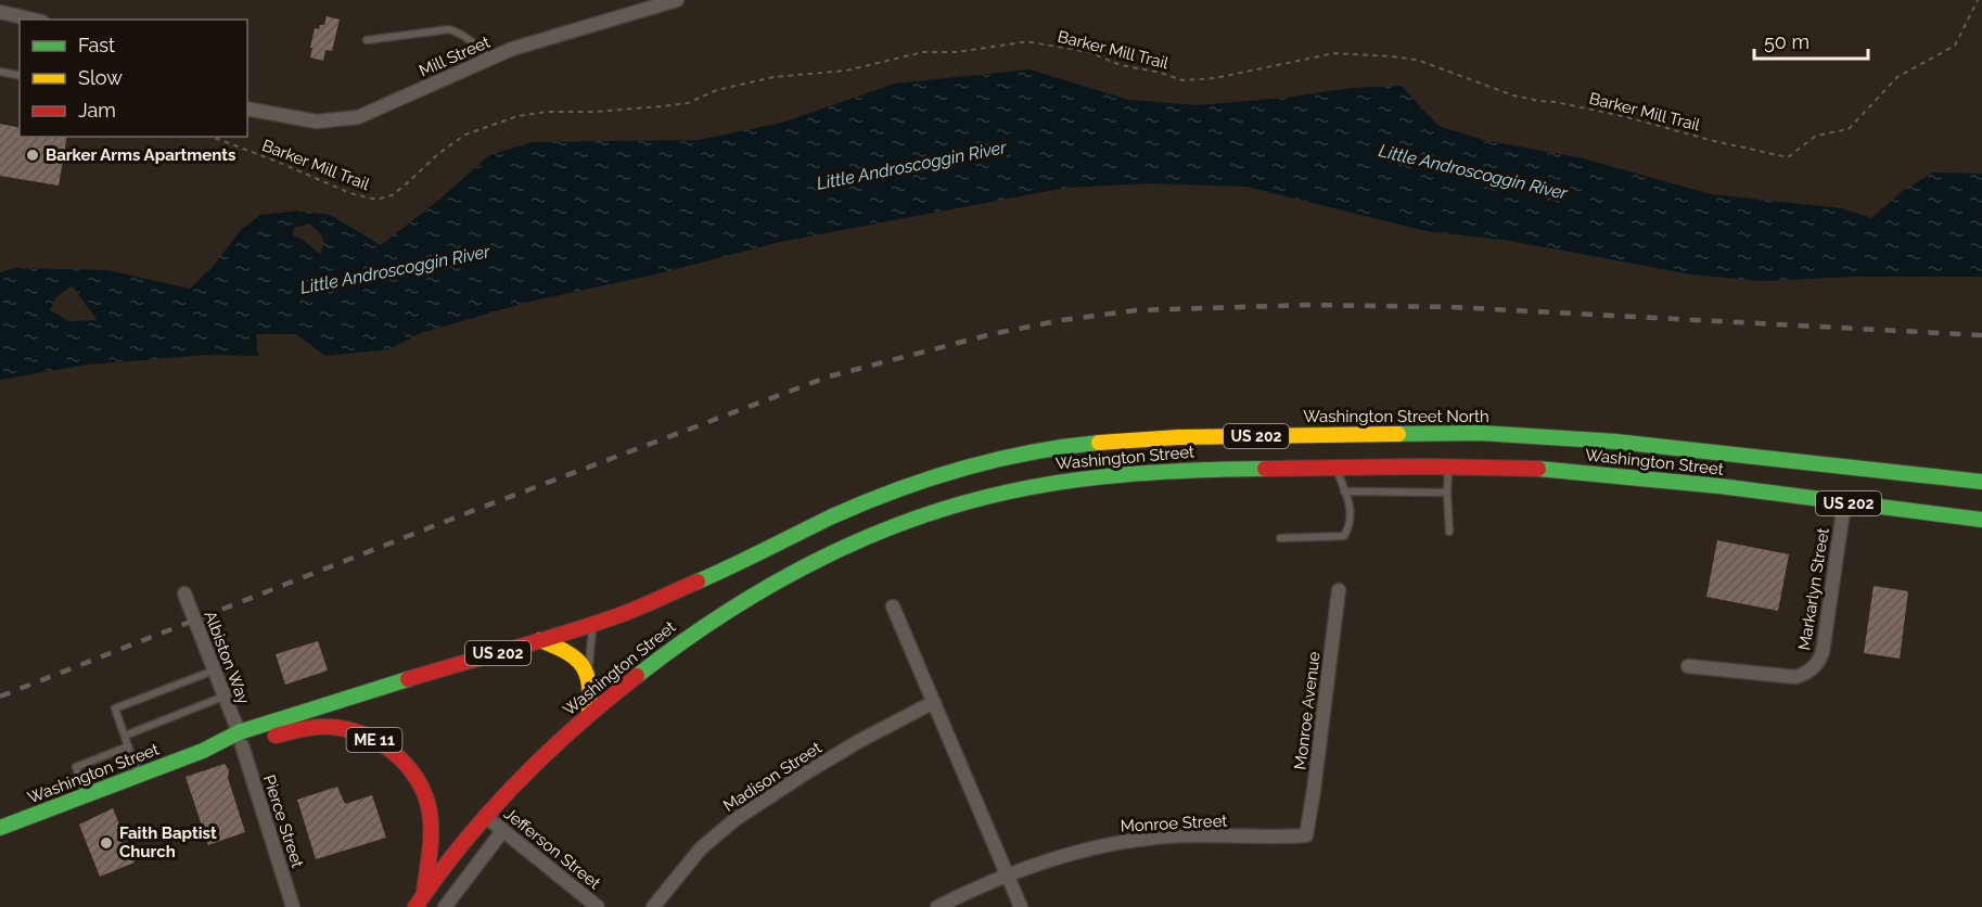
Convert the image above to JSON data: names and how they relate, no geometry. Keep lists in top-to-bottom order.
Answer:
{
  "streets": {
    "highway": [
      "Washington Street North",
      "US 202",
      "Washington Street",
      "ME 11"
    ],
    "street": [
      "Mill Street",
      "Markarlyn Street",
      "Albiston Way",
      "Monroe Avenue",
      "Madison Street",
      "Pierce Street",
      "Monroe Street",
      "Jefferson Street"
    ],
    "path": ["Barker Mill Trail"]
  },
  "crossings": [
    ["Washington Street North", "Washington Street"],
    ["Washington Street", "Markarlyn Street"],
    ["Washington Street", "Albiston Way"],
    ["Washington Street", "ME 11"],
    ["Washington Street", "Pierce Street"],
    ["Washington Street", "Jefferson Street"],
    ["Albiston Way", "ME 11"],
    ["Albiston Way", "Pierce Street"],
    ["Monroe Avenue", "Monroe Street"],
    ["ME 11", "Pierce Street"]
  ],
  "water": ["Little Androscoggin River"],
  "places": ["Barker Arms Apartments", "Faith Baptist Church"],
  "legend": ["Fast", "Slow", "Jam"],
  "scale_bar": "50 m"
}
